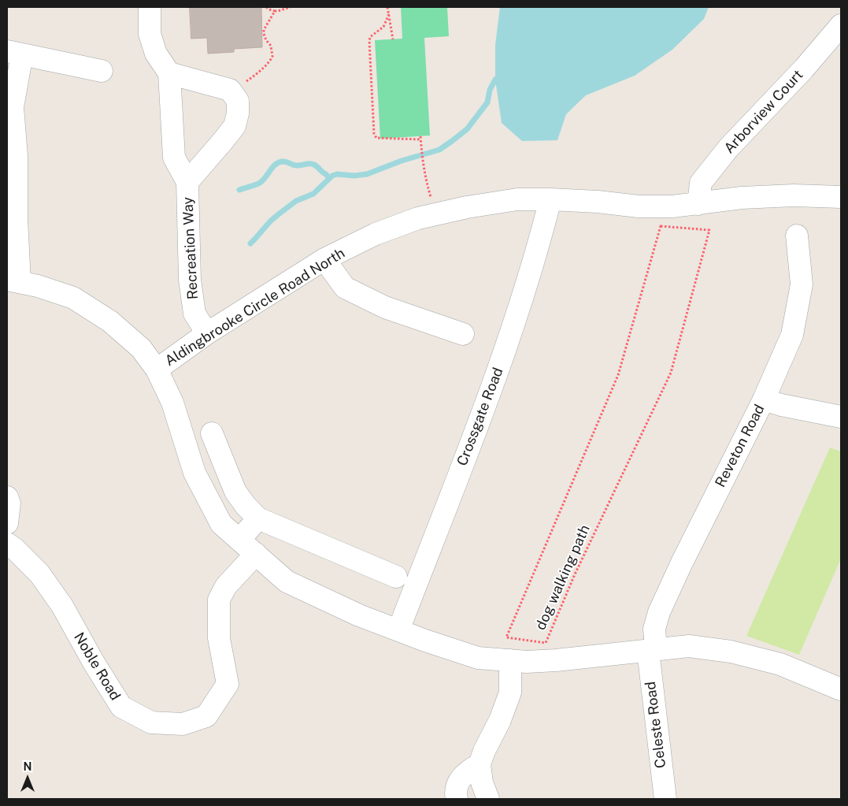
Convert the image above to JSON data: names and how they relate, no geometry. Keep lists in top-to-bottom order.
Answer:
{
  "streets": {
    "street": [
      "Arborview Court",
      "Recreation Way",
      "Aldingbrooke Circle Road North",
      "Crossgate Road",
      "Reveton Road",
      "Noble Road",
      "Celeste Road"
    ],
    "path": ["dog walking path"]
  },
  "crossings": [
    ["Arborview Court", "Aldingbrooke Circle Road North"],
    ["Recreation Way", "Aldingbrooke Circle Road North"],
    ["Aldingbrooke Circle Road North", "Crossgate Road"],
    ["Reveton Road", "Celeste Road"]
  ],
  "north": "top"
}
